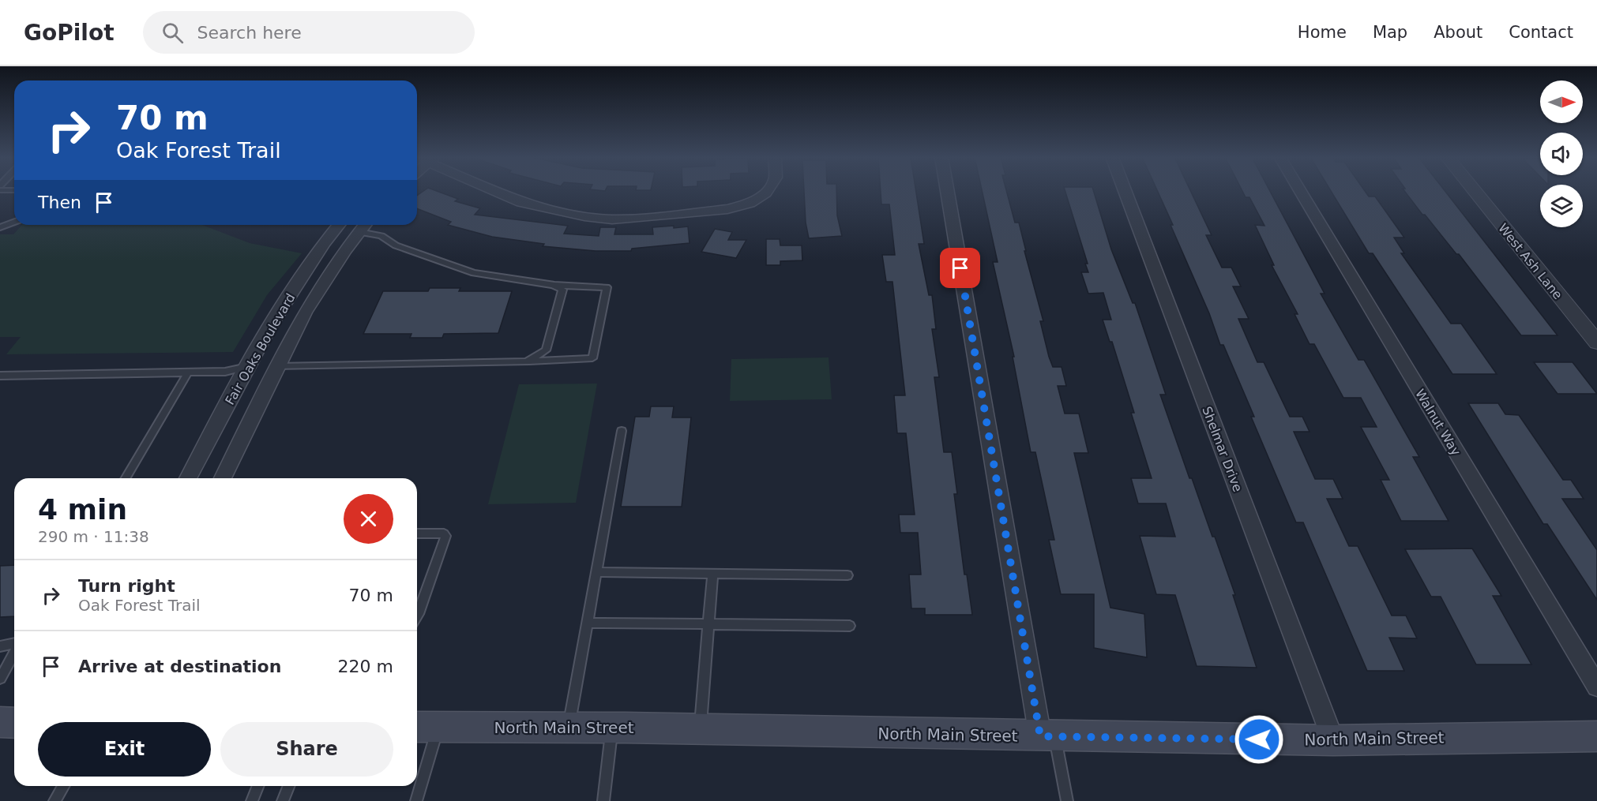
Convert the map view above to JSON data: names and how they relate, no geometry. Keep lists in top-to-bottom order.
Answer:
{
  "streets": {
    "main road": ["North Main Street"],
    "street": [
      "West Ash Lane",
      "Fair Oaks Boulevard",
      "Walnut Way",
      "Shelmar Drive"
    ]
  },
  "crossings": [
    ["Shelmar Drive", "North Main Street"]
  ],
  "north": "right",
  "page": {
    "header": "GoPilot",
    "search": "Search here",
    "nav": [
      "Home",
      "Map",
      "About",
      "Contact"
    ],
    "turn": ["70 m", "Oak Forest Trail"],
    "then": "Then",
    "heading": ["4 min", "290 m · 11:38"],
    "list": [
      {
        "name": "Turn right",
        "note": "Oak Forest Trail",
        "value": "70 m"
      },
      {
        "name": "Arrive at destination",
        "value": "220 m"
      }
    ],
    "buttons": ["Exit", "Share"]
  }
}
